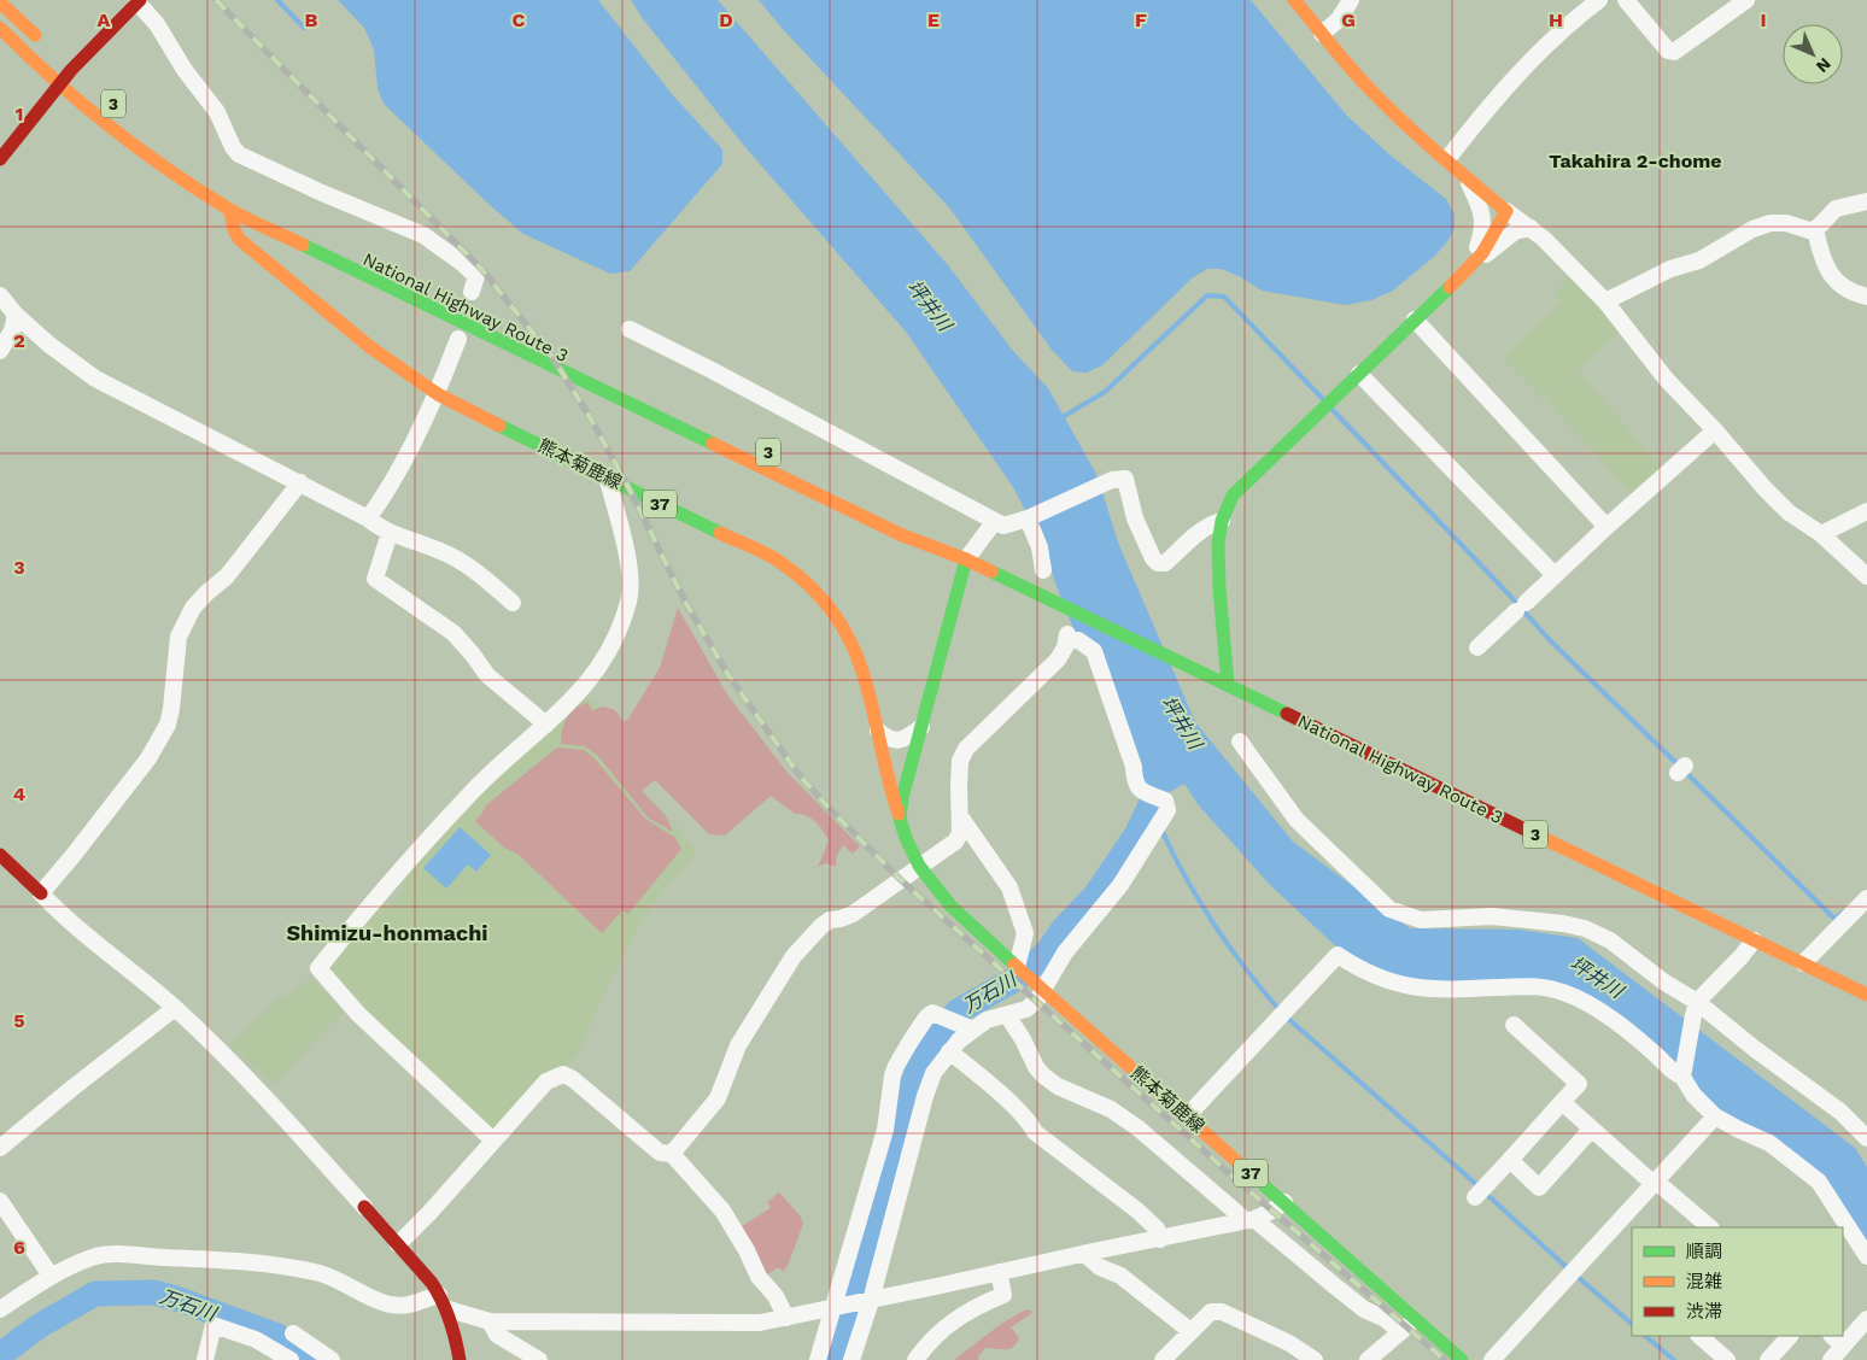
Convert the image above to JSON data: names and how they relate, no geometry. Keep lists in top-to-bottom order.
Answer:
{
  "streets": {
    "main road": [
      "3",
      "National Highway Route 3",
      "熊本菊鹿線",
      "37"
    ]
  },
  "crossings": [
    ["National Highway Route 3", "熊本菊鹿線"]
  ],
  "districts": ["Takahira 2-chome", "Shimizu-honmachi"],
  "water": ["坪井川", "万石川"],
  "legend": ["順調", "混雑", "渋滞"],
  "north": "bottom right",
  "grid": {
    "columns": [
      "A",
      "B",
      "C",
      "D",
      "E",
      "F",
      "G",
      "H",
      "I"
    ],
    "rows": [
      "1",
      "2",
      "3",
      "4",
      "5",
      "6"
    ]
  }
}
